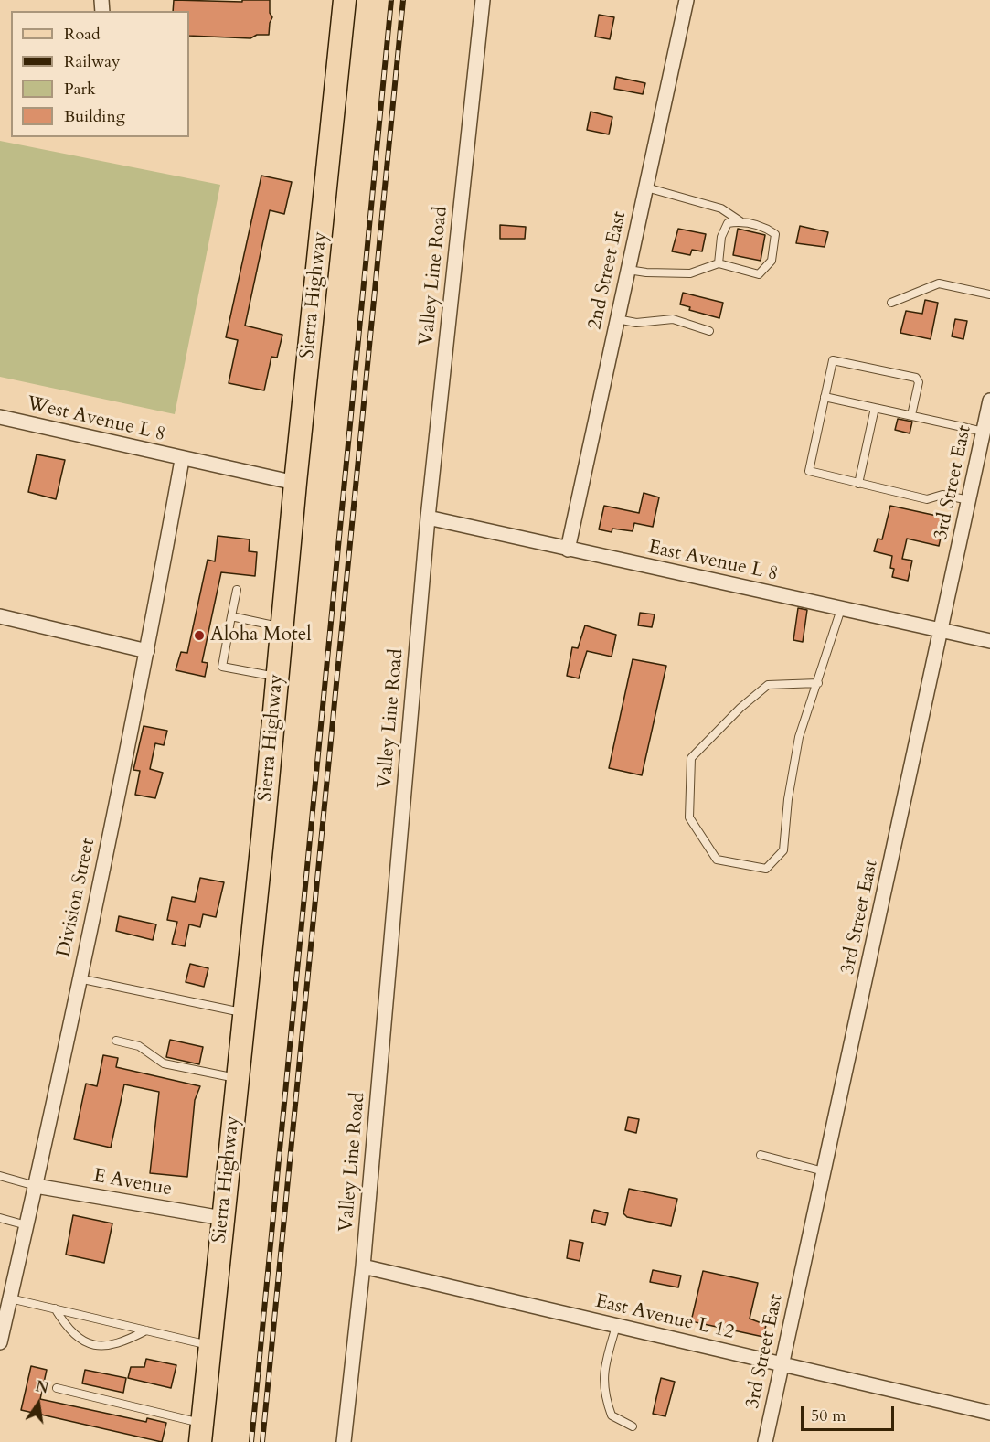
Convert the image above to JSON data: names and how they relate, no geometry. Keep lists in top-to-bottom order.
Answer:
{
  "streets": {
    "main road": ["Sierra Highway"],
    "street": [
      "2nd Street East",
      "Valley Line Road",
      "West Avenue L 8",
      "3rd Street East",
      "East Avenue L 8",
      "Division Street",
      "E Avenue",
      "East Avenue L 12"
    ]
  },
  "crossings": [
    ["2nd Street East", "East Avenue L 8"],
    ["Valley Line Road", "East Avenue L 8"],
    ["Valley Line Road", "East Avenue L 12"],
    ["Sierra Highway", "E Avenue"],
    ["West Avenue L 8", "Division Street"],
    ["3rd Street East", "East Avenue L 8"],
    ["3rd Street East", "East Avenue L 12"],
    ["Division Street", "E Avenue"]
  ],
  "places": ["Aloha Motel"],
  "legend": [
    "Road",
    "Railway",
    "Park",
    "Building"
  ],
  "scale_bar": "50 m",
  "north": "top"
}
